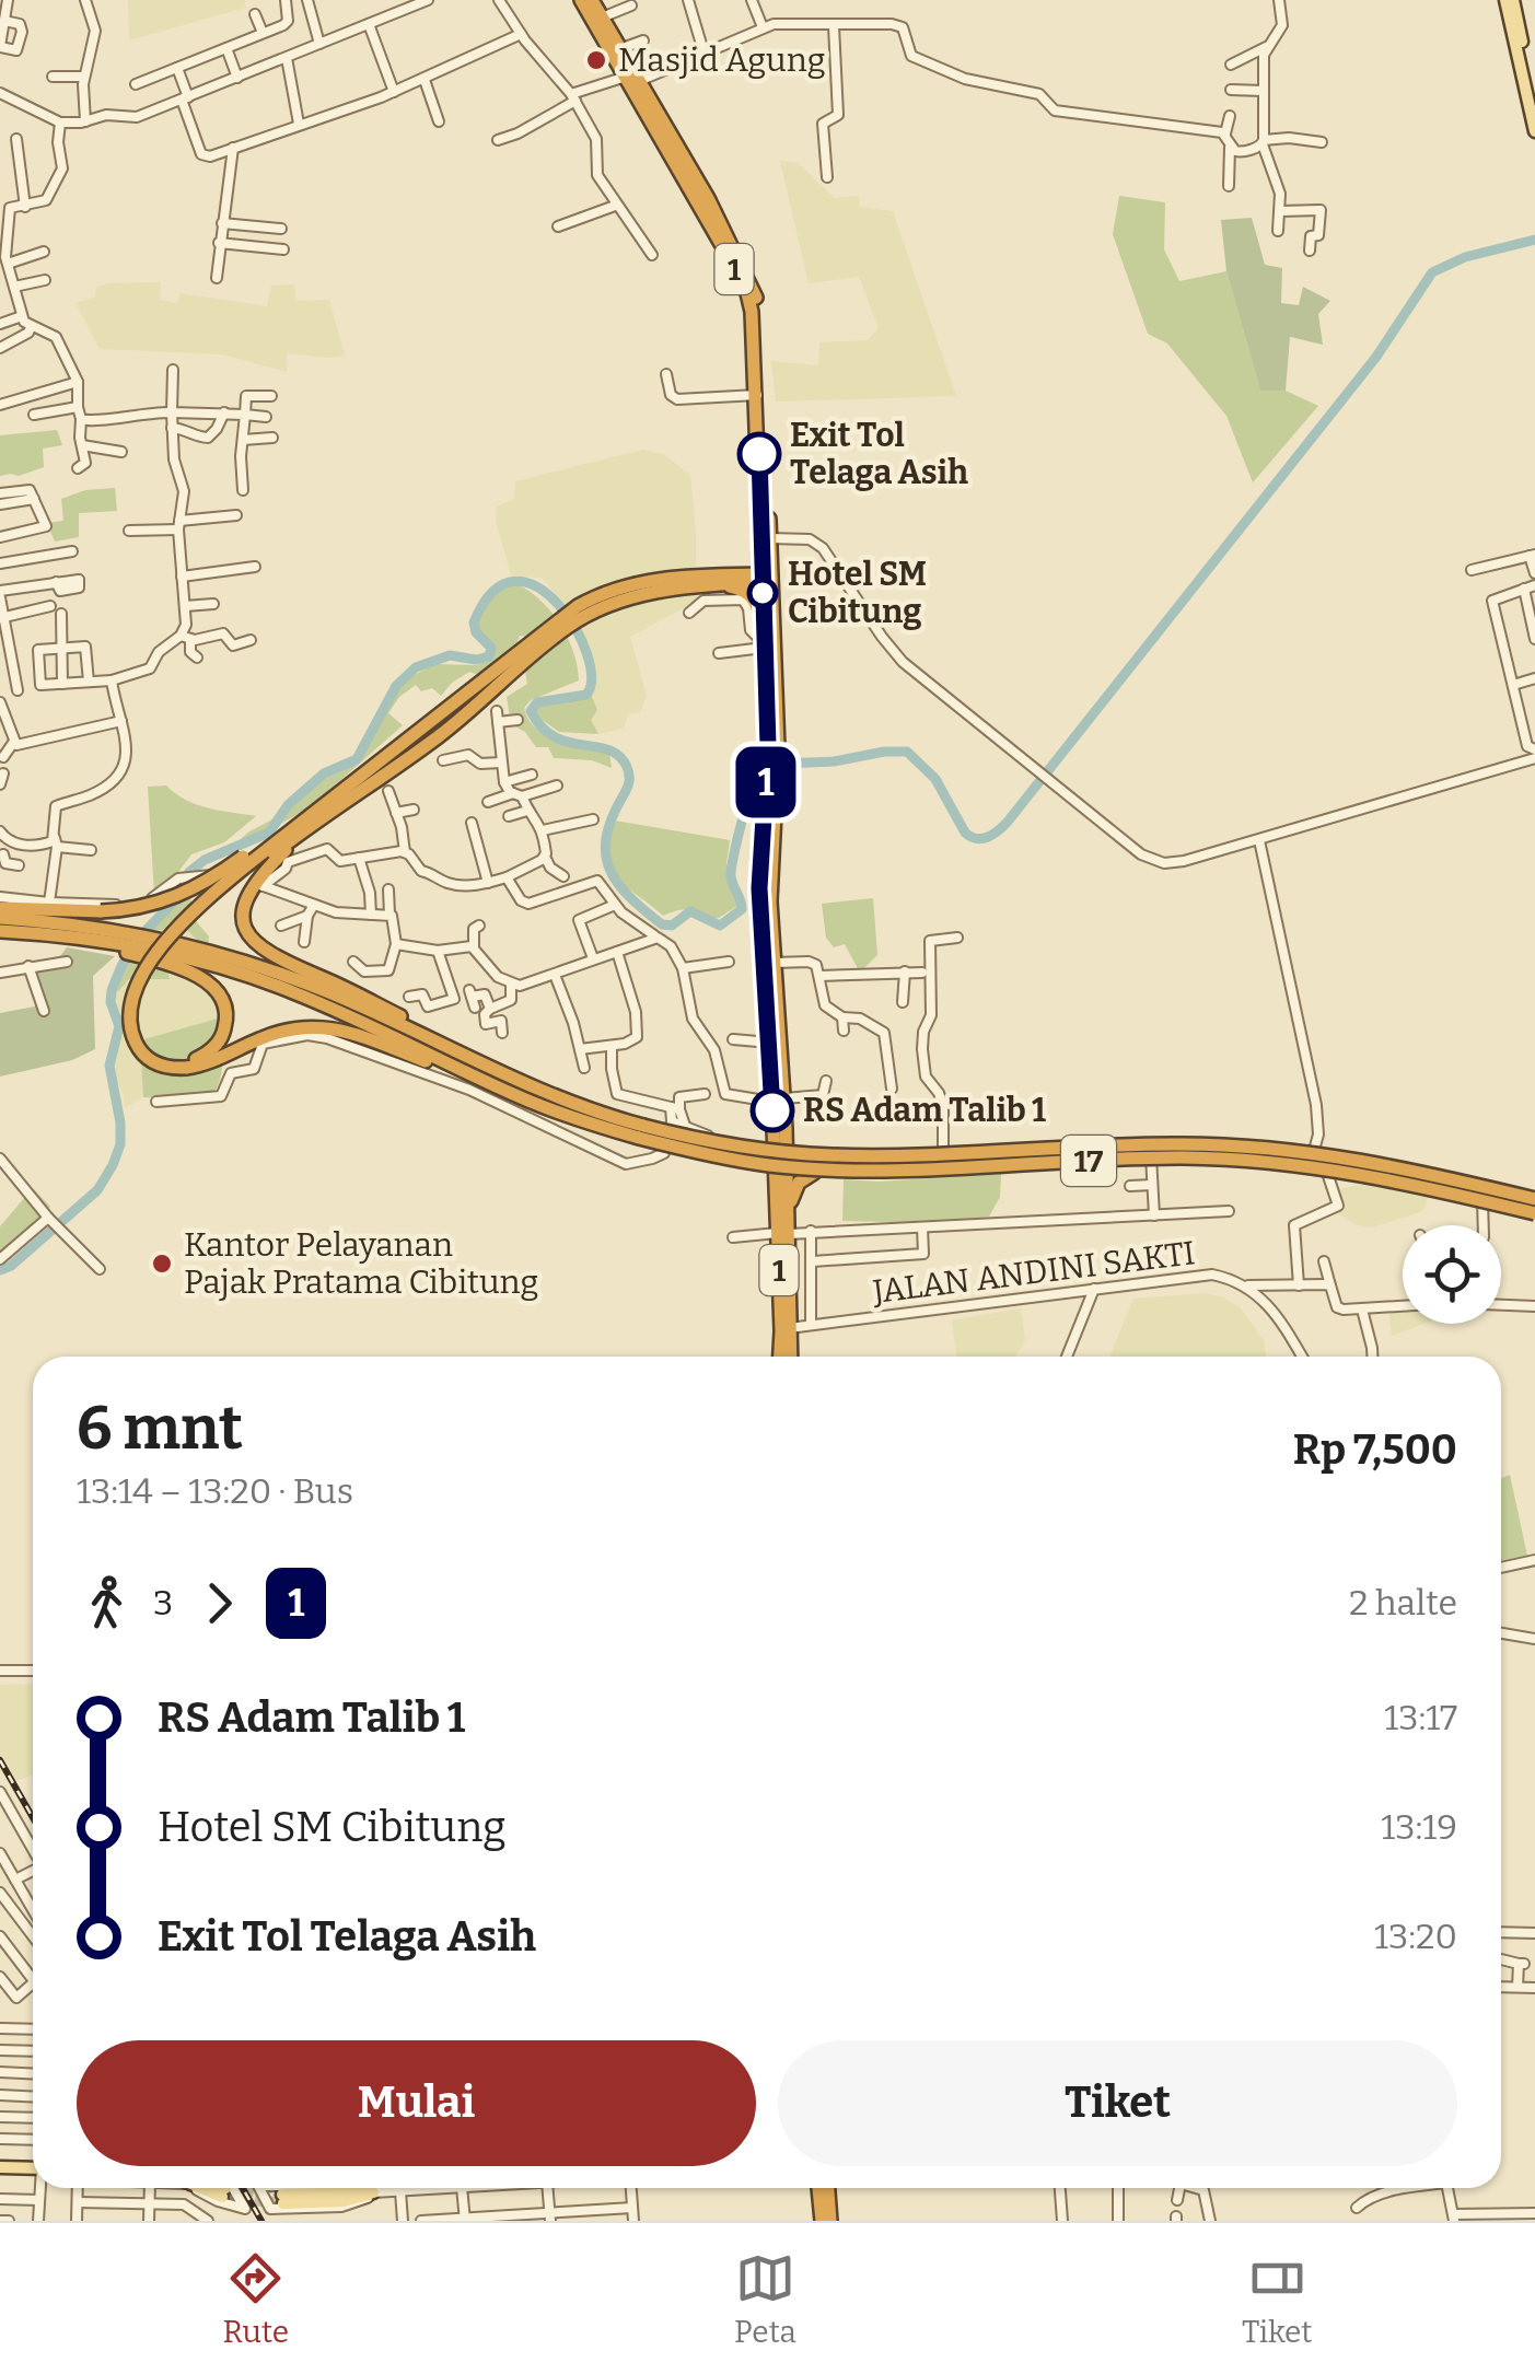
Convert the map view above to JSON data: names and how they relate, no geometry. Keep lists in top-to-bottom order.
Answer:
{
  "streets": {
    "highway": ["1", "17"],
    "street": ["JALAN ANDINI SAKTI"]
  },
  "crossings": [
    ["1", "JALAN ANDINI SAKTI"]
  ],
  "places": [
    "Masjid Agung",
    "Exit Tol Telaga Asih",
    "Hotel SM Cibitung",
    "RS Adam Talib 1",
    "Kantor Pelayanan Pajak Pratama Cibitung"
  ],
  "lines": ["bus line 1"],
  "page": {
    "on_map": "1",
    "heading": ["6 mnt", "13:14 – 13:20 · Bus", "Rp 7,500"],
    "legs": ["3", "1", "2 halte"],
    "list": [
      {
        "name": "RS Adam Talib 1",
        "value": "13:17"
      },
      {
        "name": "Hotel SM Cibitung",
        "value": "13:19"
      },
      {
        "name": "Exit Tol Telaga Asih",
        "value": "13:20"
      }
    ],
    "buttons": ["Mulai", "Tiket"],
    "tabs": ["Rute", "Peta", "Tiket"]
  }
}
